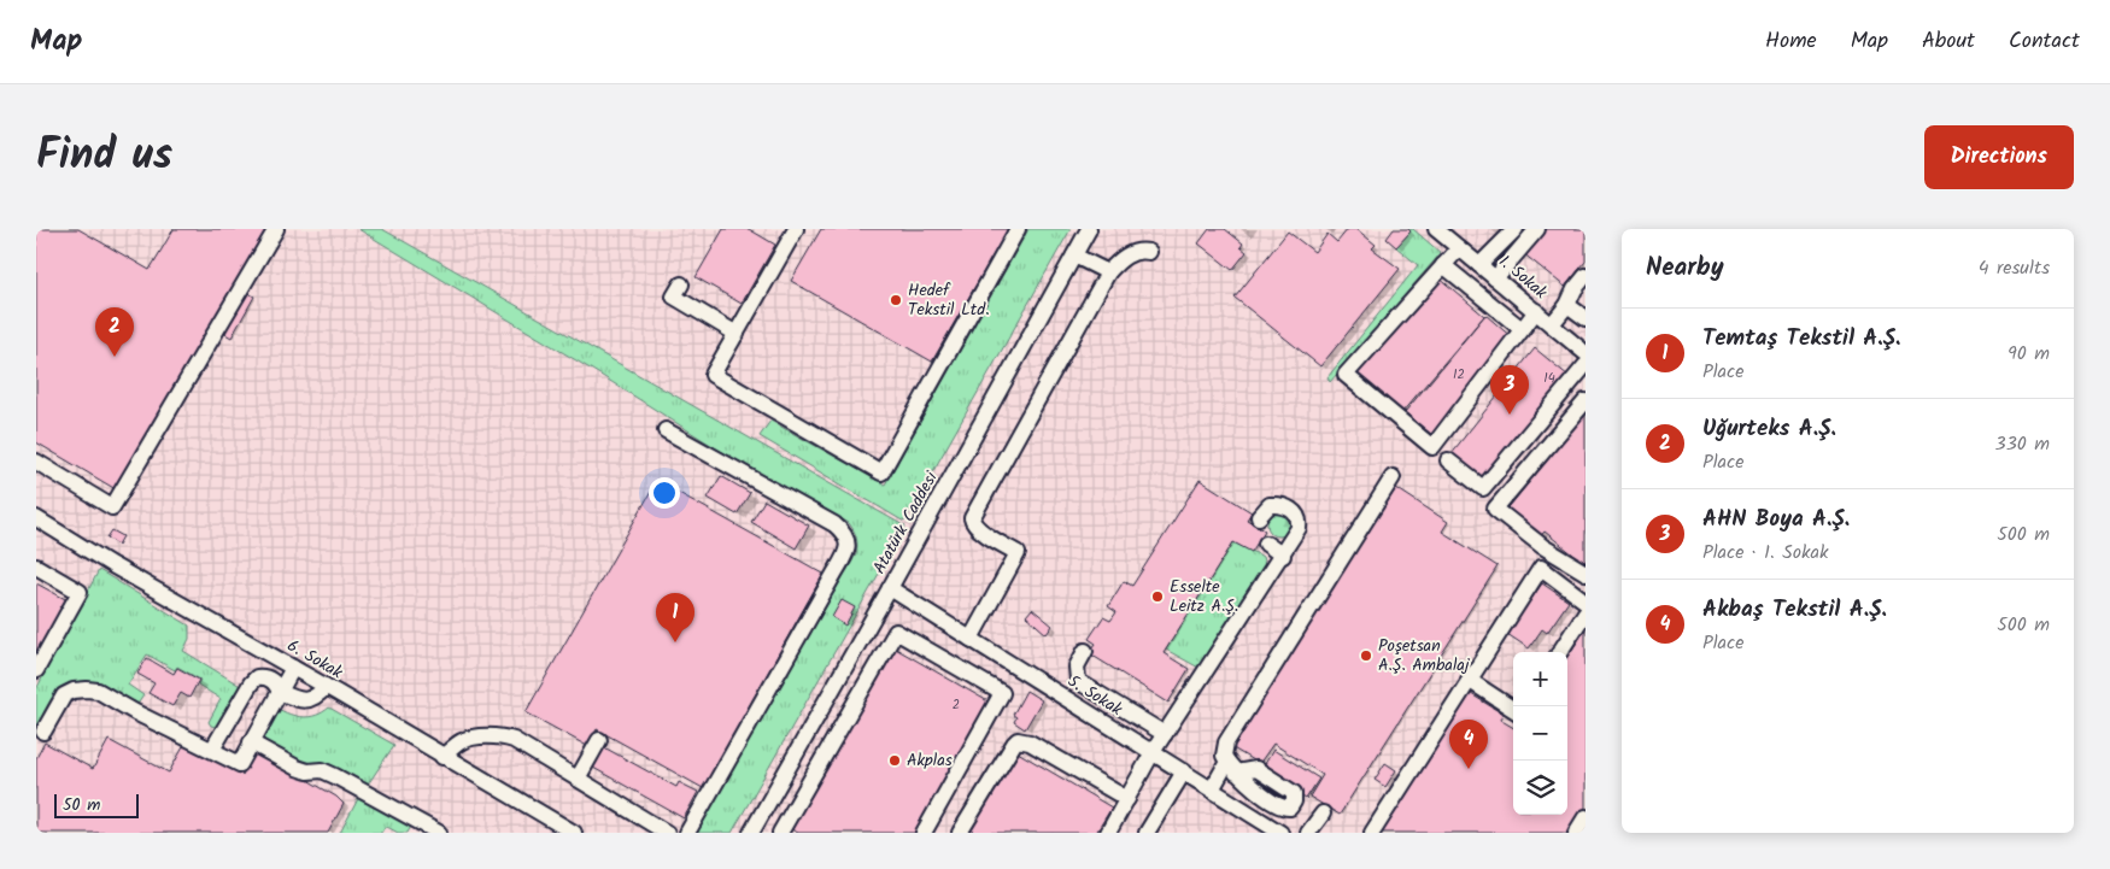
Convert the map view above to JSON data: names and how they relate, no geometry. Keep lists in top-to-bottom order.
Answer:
{
  "streets": {
    "street": [
      "1. Sokak",
      "Atatürk Caddesi",
      "6. Sokak",
      "5. Sokak"
    ]
  },
  "crossings": [
    ["Atatürk Caddesi", "5. Sokak"]
  ],
  "places": [
    "Hedef Tekstil Ltd.",
    "Esselte Leitz A.Ş.",
    "Poşetsan A.Ş. Ambalaj",
    "Akplas"
  ],
  "house_numbers": ["12", "14", "2"],
  "scale_bar": "50 m",
  "page": {
    "header": "Map",
    "nav": [
      "Home",
      "Map",
      "About",
      "Contact"
    ],
    "title": "Find us",
    "buttons": "Directions",
    "heading": ["Nearby", "4 results"],
    "pins": [
      "2",
      "3",
      "1",
      "4"
    ],
    "list": [
      {
        "mark": "1",
        "name": "Temtaş Tekstil A.Ş.",
        "note": "Place",
        "value": "90 m"
      },
      {
        "mark": "2",
        "name": "Uğurteks A.Ş.",
        "note": "Place",
        "value": "330 m"
      },
      {
        "mark": "3",
        "name": "AHN Boya A.Ş.",
        "note": "Place · 1. Sokak",
        "value": "500 m"
      },
      {
        "mark": "4",
        "name": "Akbaş Tekstil A.Ş.",
        "note": "Place",
        "value": "500 m"
      }
    ],
    "map_buttons": ["+", "−"],
    "scale": "50 m"
  }
}
